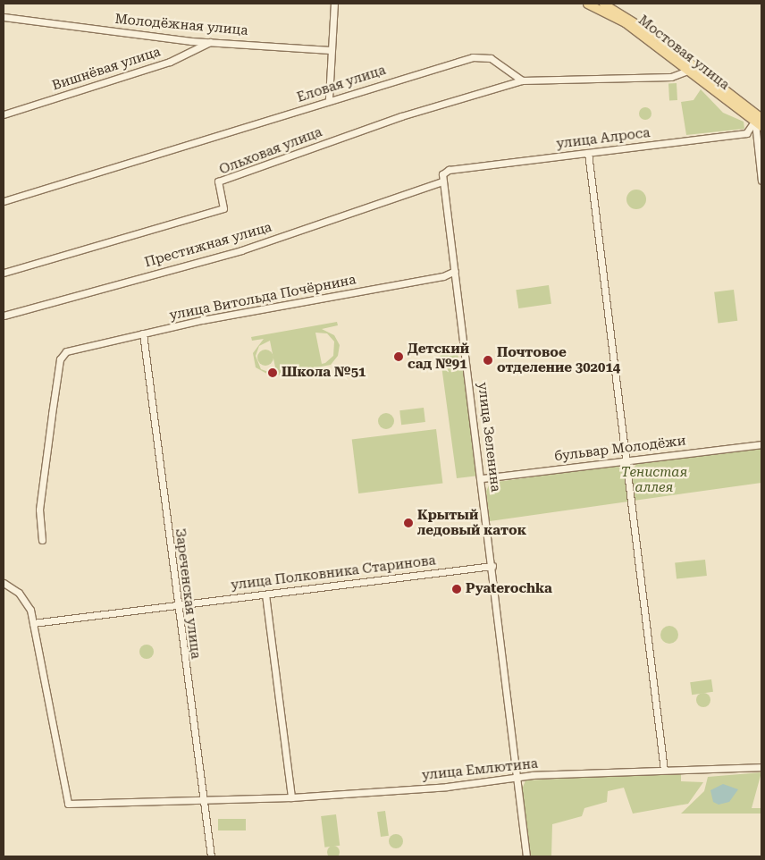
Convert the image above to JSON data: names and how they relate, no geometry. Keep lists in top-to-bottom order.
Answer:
{
  "streets": {
    "main road": ["Мостовая улица"],
    "street": [
      "Молодёжная улица",
      "Вишнёвая улица",
      "Еловая улица",
      "улица Алроса",
      "Ольховая улица",
      "Престижная улица",
      "улица Витольда Почёрнина",
      "улица Зеленина",
      "бульвар Молодёжи",
      "улица Полковника Старинова",
      "Зареченская улица",
      "улица Емлютина"
    ]
  },
  "crossings": [
    ["Молодёжная улица", "Вишнёвая улица"],
    ["Мостовая улица", "улица Алроса"],
    ["Еловая улица", "Ольховая улица"],
    ["улица Алроса", "Престижная улица"],
    ["улица Алроса", "улица Зеленина"],
    ["Престижная улица", "улица Зеленина"],
    ["улица Витольда Почёрнина", "улица Зеленина"],
    ["улица Витольда Почёрнина", "Зареченская улица"],
    ["улица Зеленина", "бульвар Молодёжи"],
    ["улица Зеленина", "улица Полковника Старинова"],
    ["улица Зеленина", "улица Емлютина"],
    ["улица Полковника Старинова", "Зареченская улица"],
    ["улица Полковника Старинова", "улица Емлютина"],
    ["Зареченская улица", "улица Емлютина"]
  ],
  "parks": ["Тенистая аллея"],
  "places": [
    "Детский сад №91",
    "Почтовое отделение 302014",
    "Школа №51",
    "Крытый ледовый каток",
    "Pyaterochka"
  ]
}
